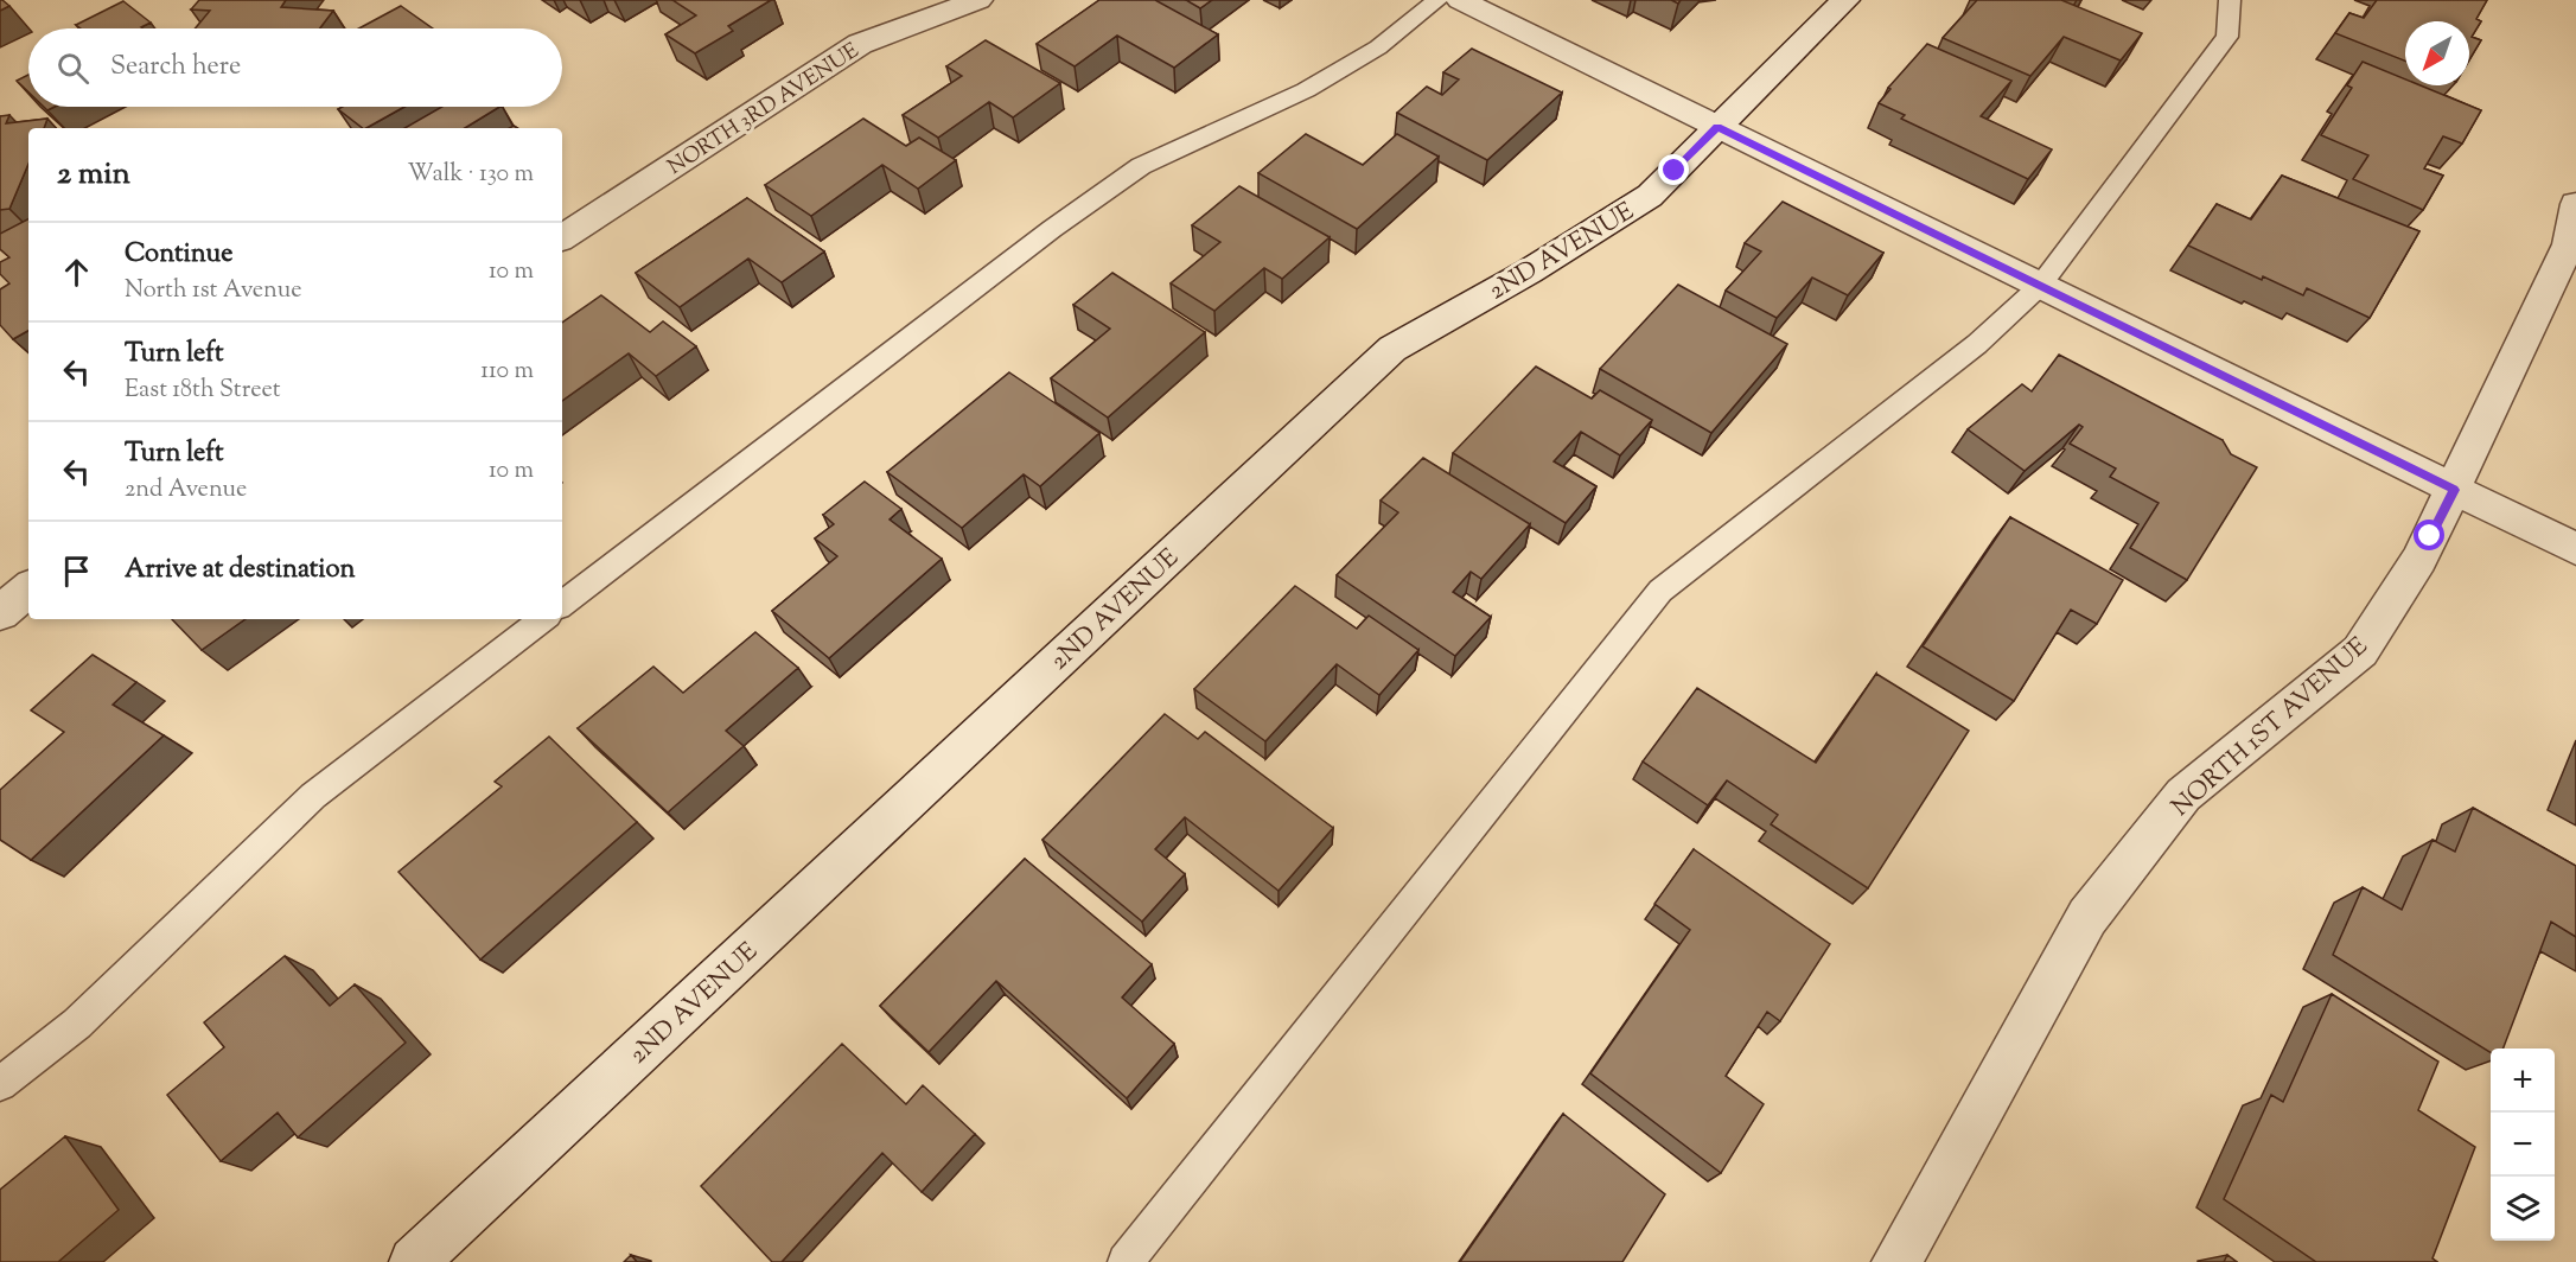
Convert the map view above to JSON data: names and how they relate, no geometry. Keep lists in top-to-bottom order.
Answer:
{
  "streets": {
    "street": ["NORTH 3RD AVENUE", "2ND AVENUE", "NORTH 1ST AVENUE"]
  },
  "north": "bottom left",
  "page": {
    "search": "Search here",
    "heading": ["2 min", "Walk · 130 m"],
    "list": [
      ["Continue", "North 1st Avenue", "10 m"],
      ["Turn left", "East 18th Street", "110 m"],
      ["Turn left", "2nd Avenue", "10 m"],
      "Arrive at destination"
    ],
    "map_buttons": ["+", "−"]
  }
}
